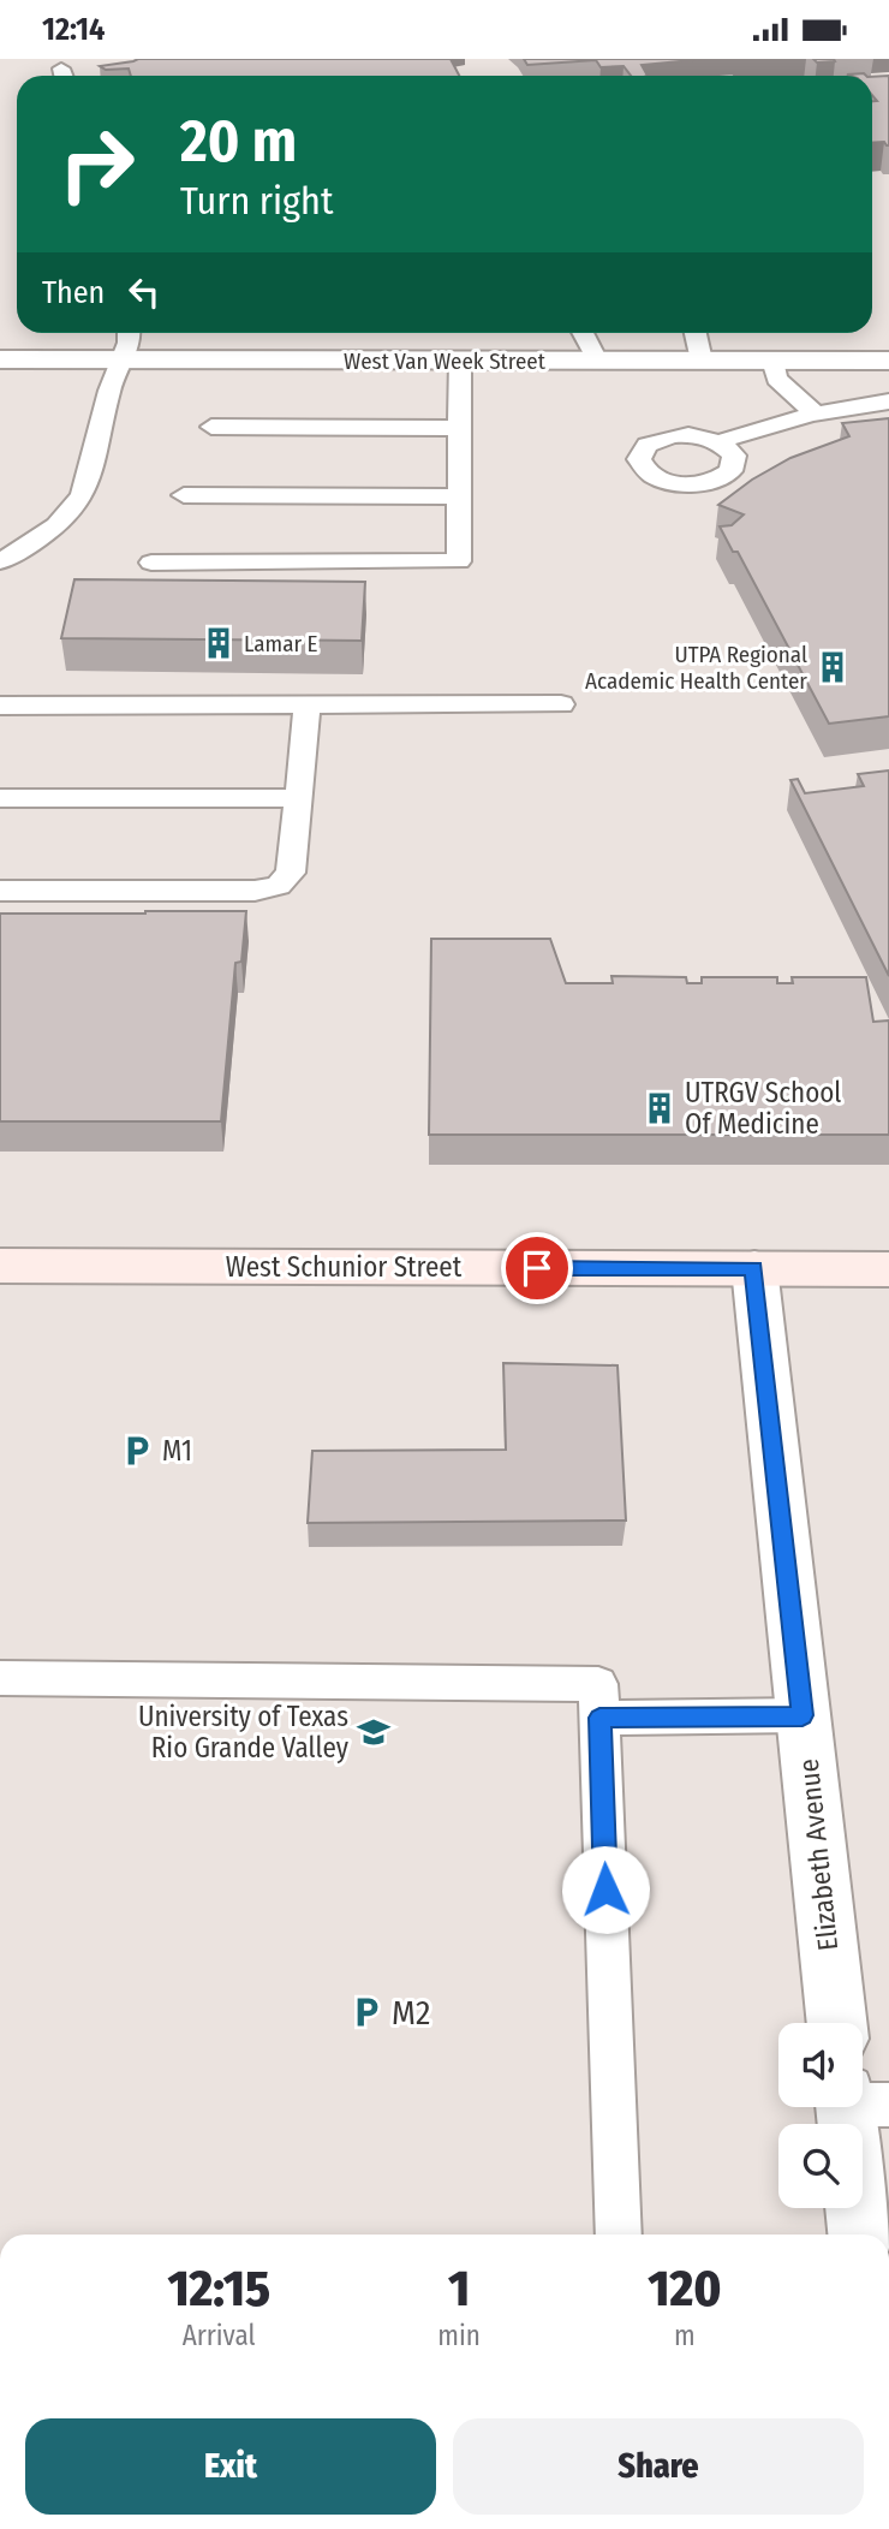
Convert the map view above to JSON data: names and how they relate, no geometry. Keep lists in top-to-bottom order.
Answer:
{
  "streets": {
    "main road": ["West Schunior Street"],
    "street": ["West Van Week Street", "Elizabeth Avenue"]
  },
  "crossings": [
    ["West Schunior Street", "Elizabeth Avenue"]
  ],
  "places": {
    "building": ["Lamar E", "UTPA Regional Academic Health Center", "UTRGV School Of Medicine"],
    "parking": ["M1", "M2"],
    "school or university": ["University of Texas Rio Grande Valley"]
  },
  "page": {
    "status": "12:14",
    "turn": ["20 m", "Turn right"],
    "then": "Then",
    "eta": [
      "12:15",
      "Arrival",
      "1",
      "min",
      "120",
      "m"
    ],
    "buttons": ["Exit", "Share"]
  }
}
